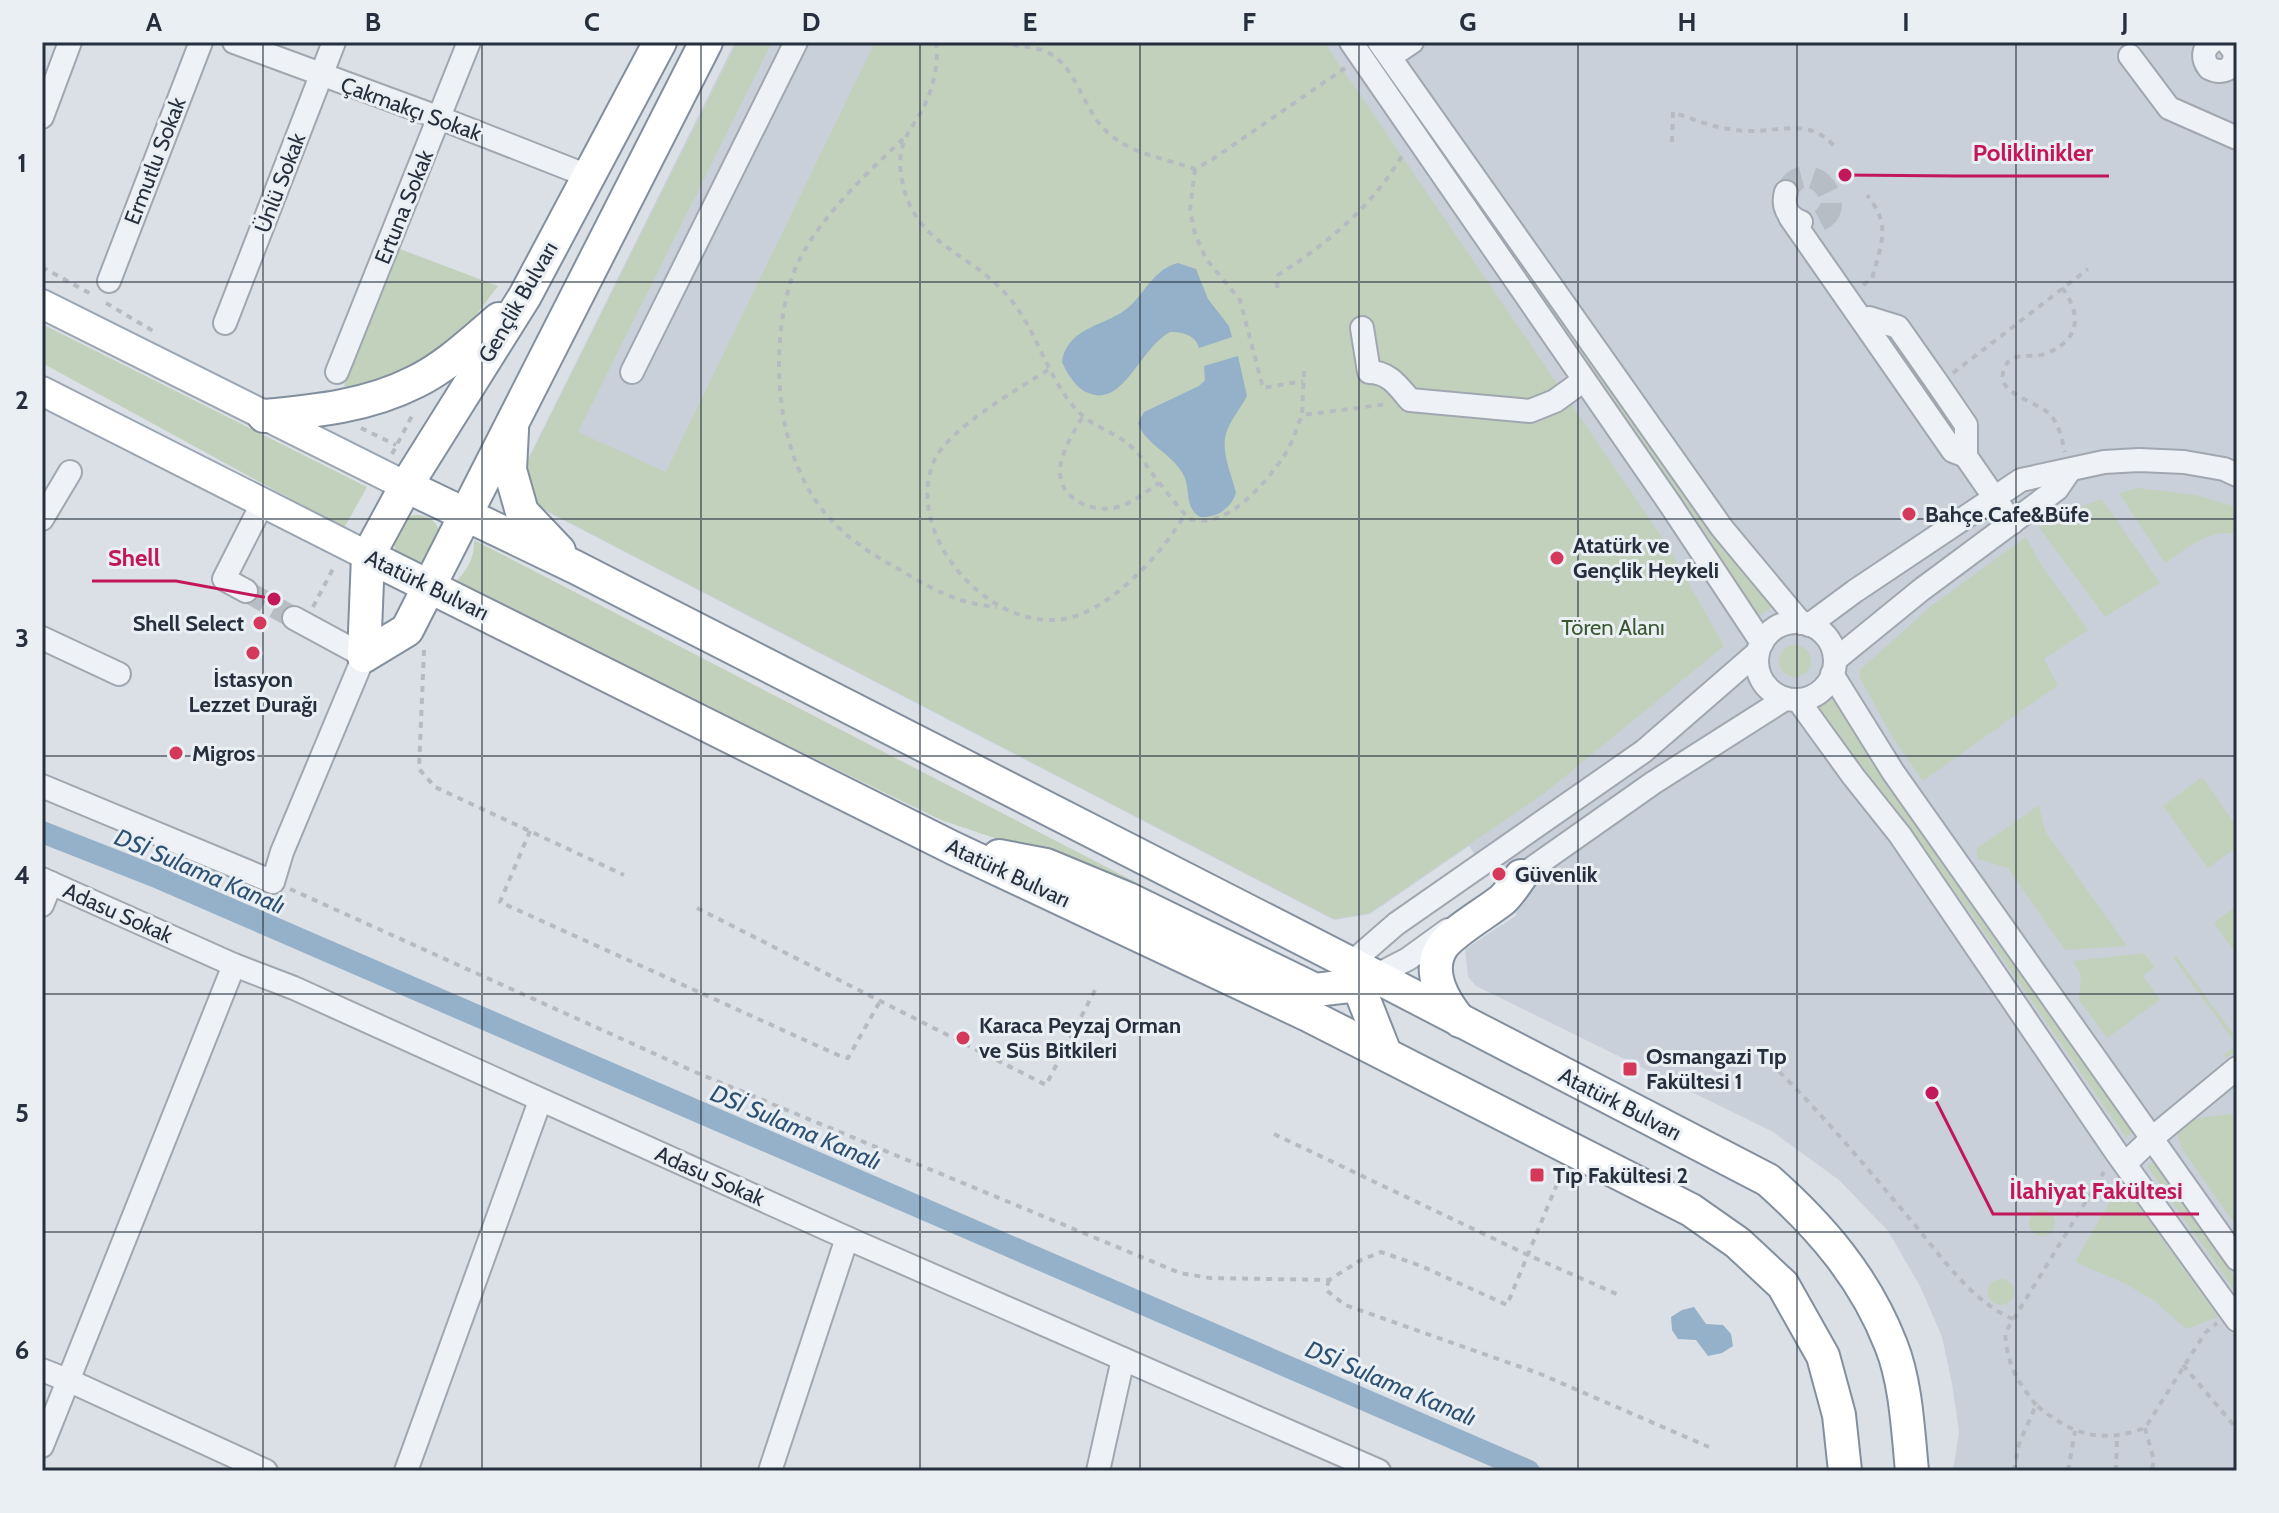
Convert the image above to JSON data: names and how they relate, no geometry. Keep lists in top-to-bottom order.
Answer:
{
  "streets": {
    "highway": ["Gençlik Bulvarı", "Atatürk Bulvarı"],
    "street": [
      "Çakmakçı Sokak",
      "Ermutlu Sokak",
      "Ünlü Sokak",
      "Ertuna Sokak",
      "Adasu Sokak"
    ]
  },
  "crossings": [
    ["Çakmakçı Sokak", "Ünlü Sokak"],
    ["Çakmakçı Sokak", "Ertuna Sokak"],
    ["Çakmakçı Sokak", "Gençlik Bulvarı"],
    ["Gençlik Bulvarı", "Atatürk Bulvarı"]
  ],
  "water": ["DSİ Sulama Kanalı"],
  "parks": ["Tören Alanı"],
  "places": {
    "other": [
      "Poliklinikler",
      "Bahçe Cafe&Büfe",
      "Atatürk ve Gençlik Heykeli",
      "Shell",
      "Shell Select",
      "İstasyon Lezzet Durağı",
      "Migros",
      "Güvenlik",
      "Karaca Peyzaj Orman ve Süs Bitkileri",
      "İlahiyat Fakültesi"
    ],
    "transit": ["Osmangazi Tıp Fakültesi 1", "Tıp Fakültesi 2"]
  },
  "grid": {
    "columns": [
      "A",
      "B",
      "C",
      "D",
      "E",
      "F",
      "G",
      "H",
      "I",
      "J"
    ],
    "rows": [
      "1",
      "2",
      "3",
      "4",
      "5",
      "6"
    ]
  }
}
